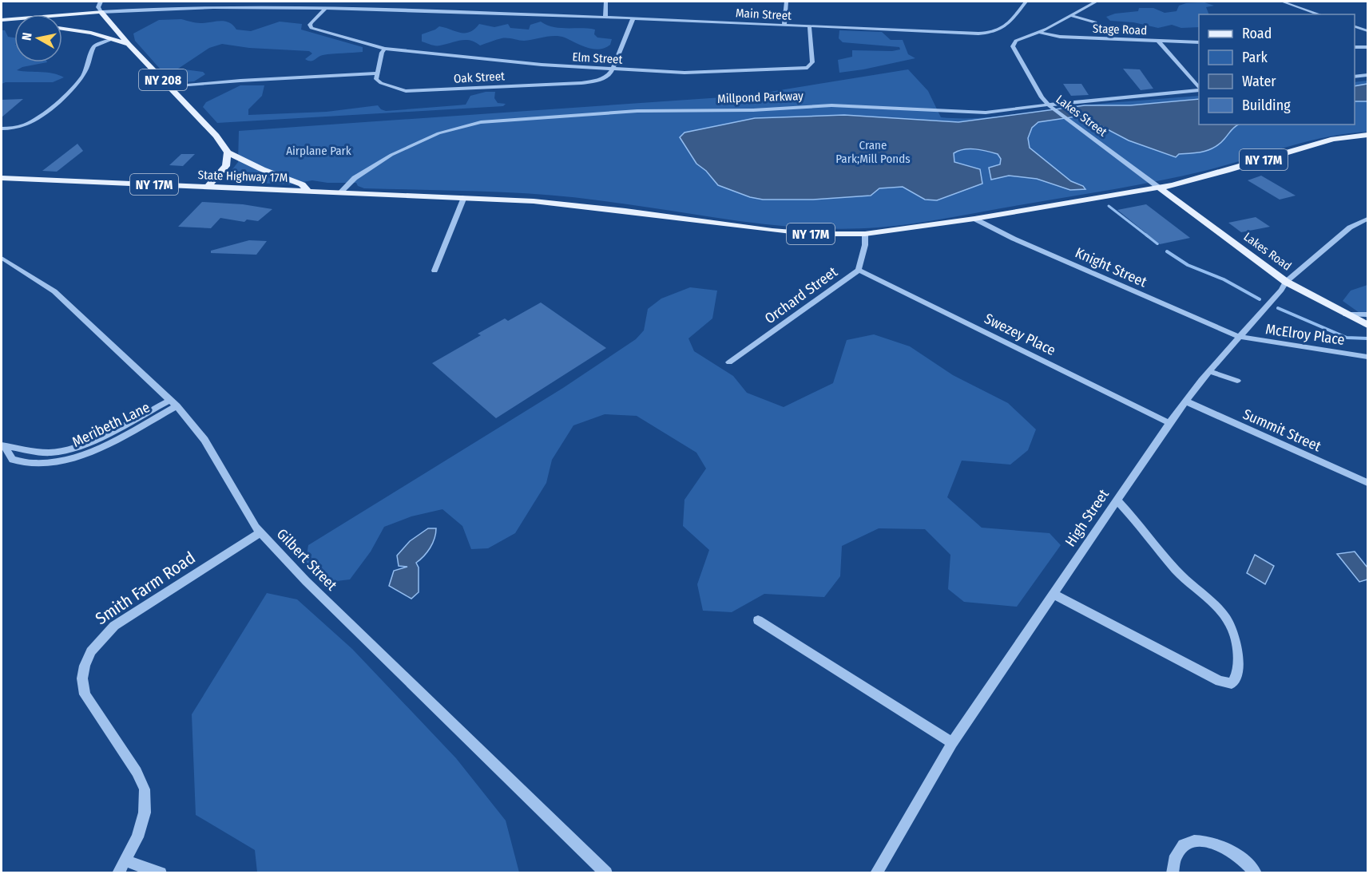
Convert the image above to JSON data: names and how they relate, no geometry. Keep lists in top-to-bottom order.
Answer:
{
  "streets": {
    "main road": [
      "NY 208",
      "NY 17M",
      "State Highway 17M",
      "Lakes Road"
    ],
    "street": [
      "Main Street",
      "Stage Road",
      "Elm Street",
      "Oak Street",
      "Millpond Parkway",
      "Lakes Street",
      "Knight Street",
      "Orchard Street",
      "Swezey Place",
      "McElroy Place",
      "Meribeth Lane",
      "Summit Street",
      "High Street",
      "Gilbert Street",
      "Smith Farm Road"
    ]
  },
  "crossings": [
    ["Main Street", "Elm Street"],
    ["Main Street", "NY 208"],
    ["Stage Road", "Lakes Street"],
    ["Elm Street", "Oak Street"],
    ["Millpond Parkway", "Lakes Street"],
    ["Millpond Parkway", "NY 17M"],
    ["Millpond Parkway", "State Highway 17M"],
    ["Lakes Street", "NY 17M"],
    ["Lakes Street", "Lakes Road"],
    ["NY 17M", "State Highway 17M"],
    ["NY 17M", "Lakes Road"],
    ["NY 17M", "Knight Street"],
    ["NY 17M", "Orchard Street"],
    ["Lakes Road", "High Street"],
    ["Knight Street", "McElroy Place"],
    ["Knight Street", "High Street"],
    ["Orchard Street", "Swezey Place"],
    ["Swezey Place", "High Street"],
    ["McElroy Place", "High Street"],
    ["Meribeth Lane", "Gilbert Street"],
    ["Summit Street", "High Street"],
    ["Gilbert Street", "Smith Farm Road"]
  ],
  "parks": ["Crane Park;Mill Ponds", "Airplane Park"],
  "legend": [
    "Road",
    "Park",
    "Water",
    "Building"
  ],
  "north": "left"
}
